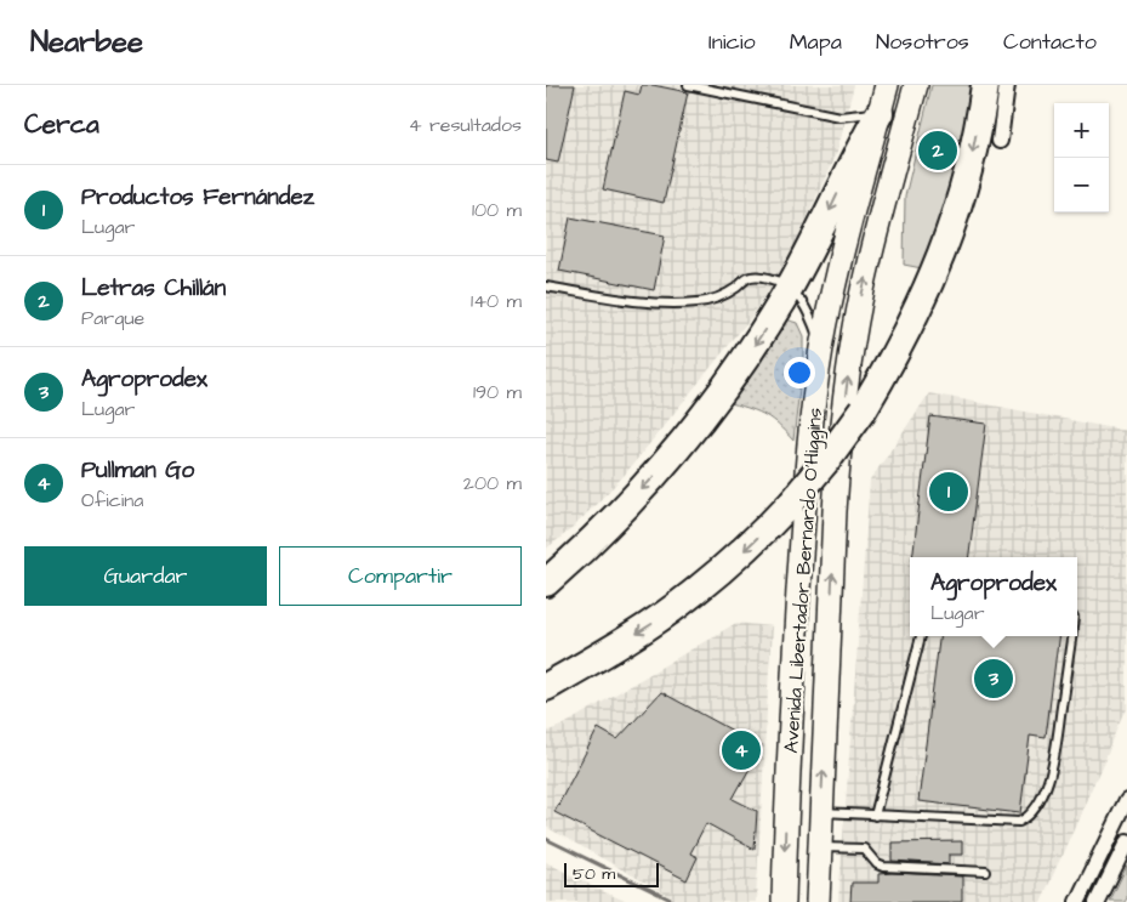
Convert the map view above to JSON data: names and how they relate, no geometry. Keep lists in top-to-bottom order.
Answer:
{
  "streets": {
    "main road": ["Avenida Libertador Bernardo O'Higgins"]
  },
  "scale_bar": "50 m",
  "page": {
    "header": "Nearbee",
    "nav": [
      "Inicio",
      "Mapa",
      "Nosotros",
      "Contacto"
    ],
    "heading": ["Cerca", "4 resultados"],
    "map_buttons": ["+", "−"],
    "pins": [
      "2",
      "1",
      "3",
      "4"
    ],
    "list": [
      {
        "mark": "1",
        "name": "Productos Fernández",
        "note": "Lugar",
        "value": "100 m"
      },
      {
        "mark": "2",
        "name": "Letras Chillán",
        "note": "Parque",
        "value": "140 m"
      },
      {
        "mark": "3",
        "name": "Agroprodex",
        "note": "Lugar",
        "value": "190 m"
      },
      {
        "mark": "4",
        "name": "Pullman Go",
        "note": "Oficina",
        "value": "200 m"
      }
    ],
    "buttons": ["Guardar", "Compartir"],
    "popup": ["Agroprodex", "Lugar"],
    "scale": "50 m"
  }
}
